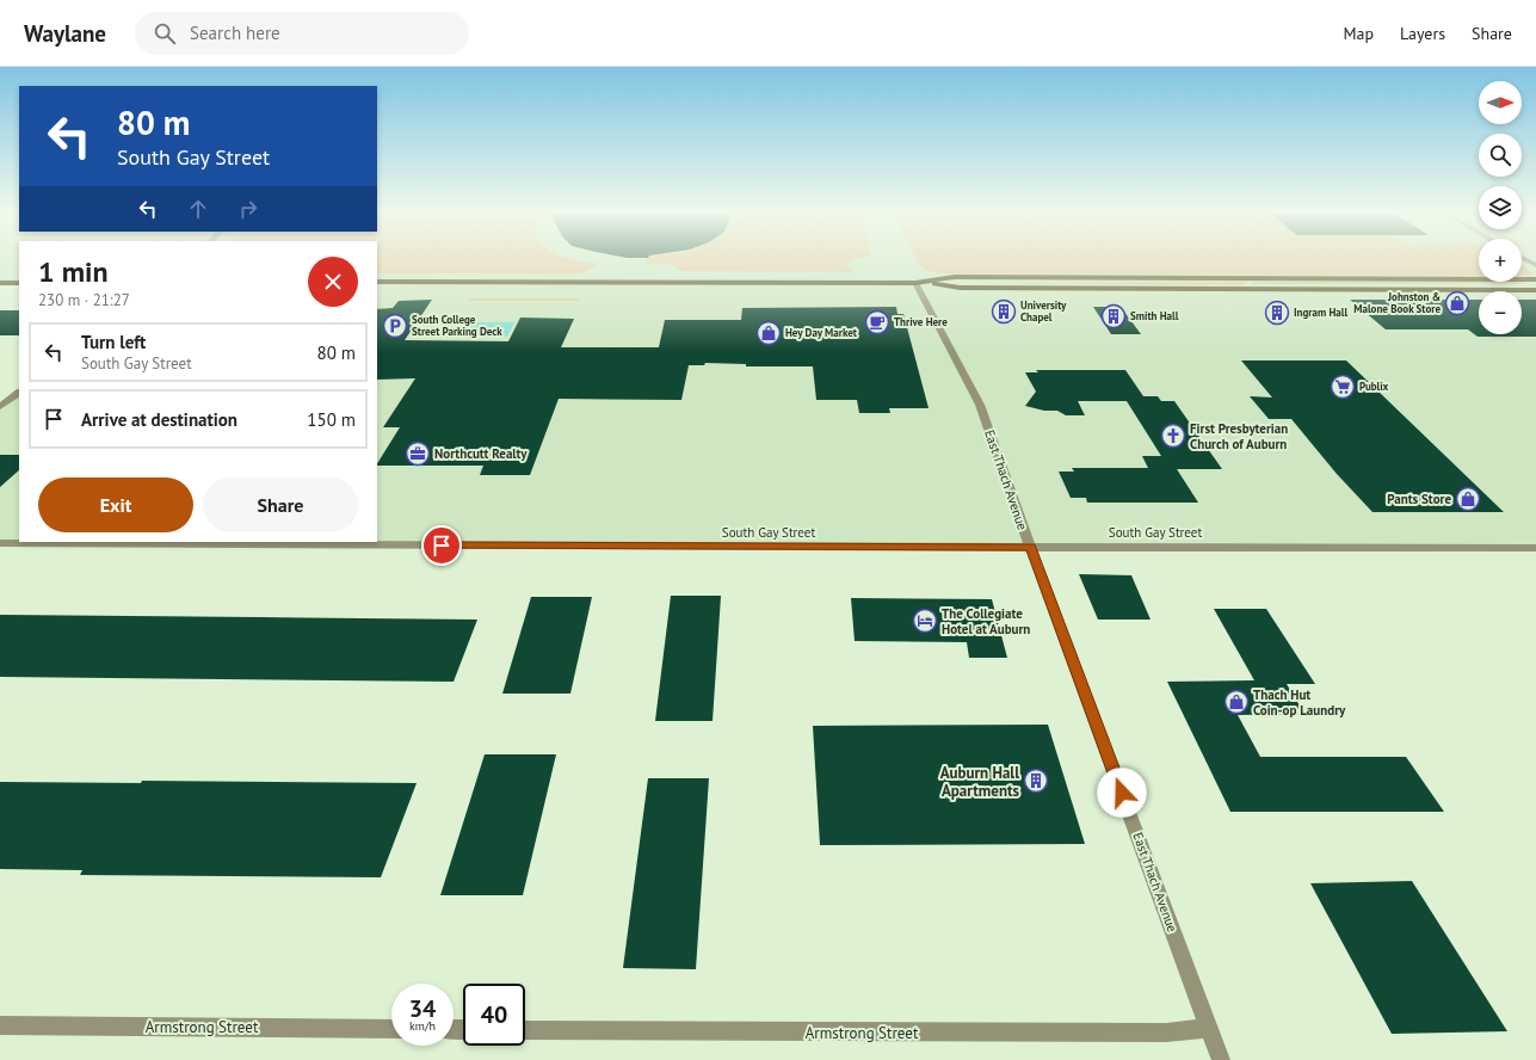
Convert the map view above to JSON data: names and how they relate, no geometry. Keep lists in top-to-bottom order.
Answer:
{
  "streets": {
    "street": ["East Thach Avenue", "South Gay Street", "Armstrong Street"]
  },
  "crossings": [
    ["East Thach Avenue", "South Gay Street"],
    ["East Thach Avenue", "Armstrong Street"]
  ],
  "places": {
    "shop": [
      "Johnston & Malone Book Store",
      "Hey Day Market",
      "Pants Store",
      "Thach Hut Coin-op Laundry"
    ],
    "building": [
      "University Chapel",
      "Ingram Hall",
      "Smith Hall",
      "Auburn Hall Apartments"
    ],
    "cafe": ["Thrive Here"],
    "parking": ["South College Street Parking Deck"],
    "supermarket": ["Publix"],
    "church": ["First Presbyterian Church of Auburn"],
    "office": ["Northcutt Realty"],
    "hotel": ["The Collegiate Hotel at Auburn"]
  },
  "north": "right",
  "page": {
    "header": "Waylane",
    "search": "Search here",
    "nav": ["Map", "Layers", "Share"],
    "map_buttons": ["+", "−"],
    "turn": ["80 m", "South Gay Street"],
    "heading": ["1 min", "230 m · 21:27"],
    "list": [
      {
        "name": "Turn left",
        "note": "South Gay Street",
        "value": "80 m"
      },
      {
        "name": "Arrive at destination",
        "value": "150 m"
      }
    ],
    "buttons": ["Exit", "Share"],
    "speed": "34 km/h",
    "limit": "40"
  }
}
